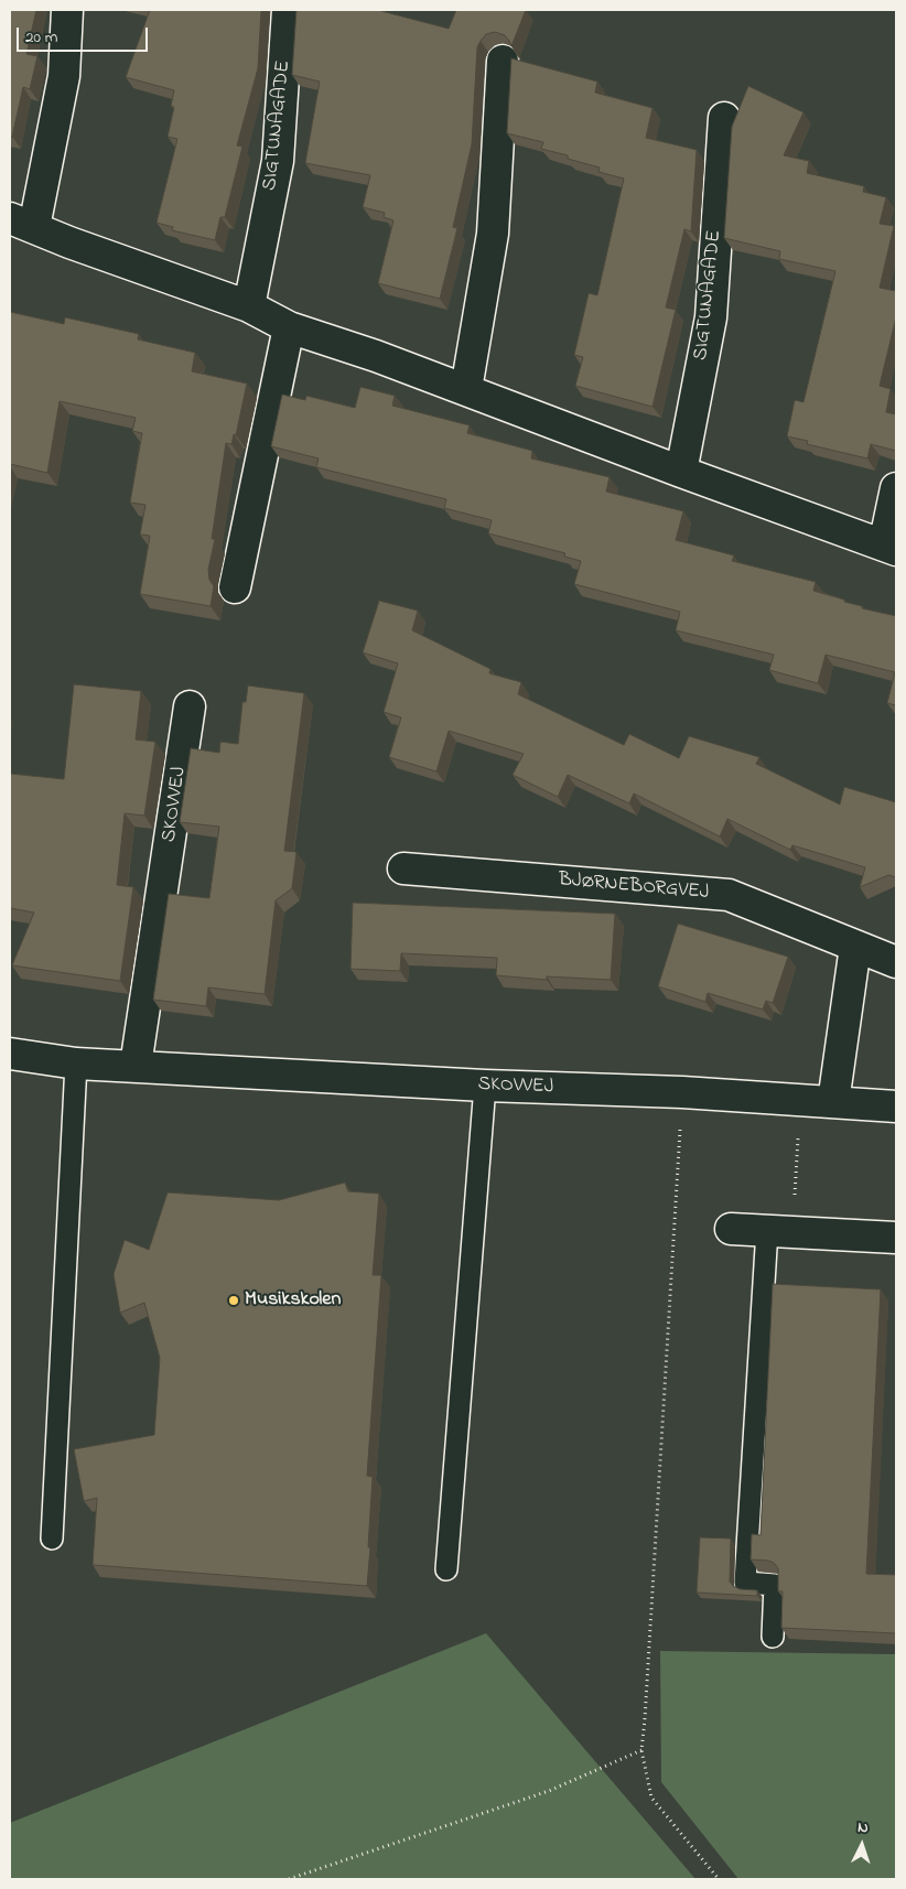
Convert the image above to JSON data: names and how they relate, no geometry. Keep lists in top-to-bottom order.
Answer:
{
  "streets": {
    "street": ["SIGTUNAGADE", "SKOVVEJ", "BJØRNEBORGVEJ"]
  },
  "places": ["Musikskolen"],
  "scale_bar": "20 m",
  "north": "top"
}
